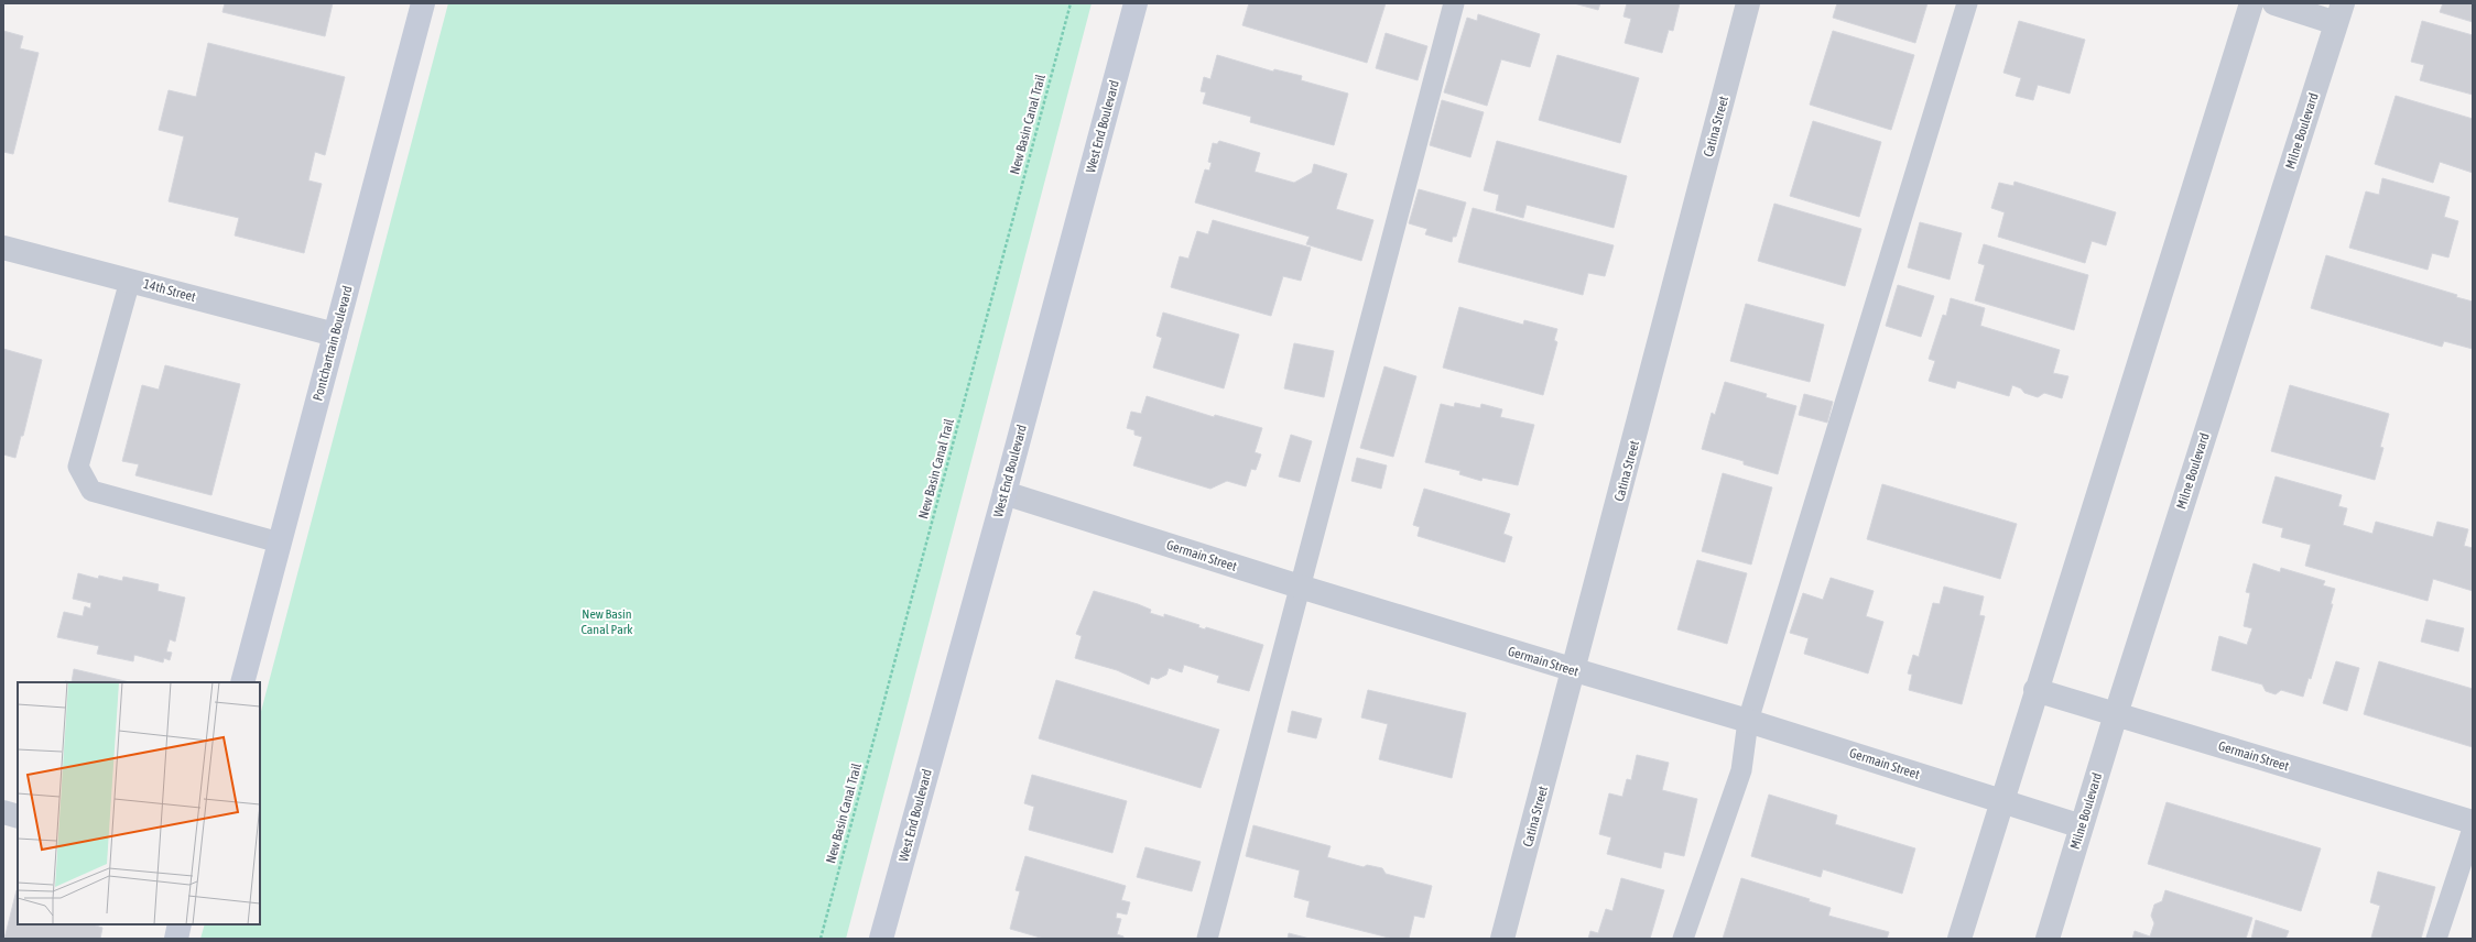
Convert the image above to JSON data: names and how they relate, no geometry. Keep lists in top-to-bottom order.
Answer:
{
  "streets": {
    "main road": ["West End Boulevard", "Pontchartrain Boulevard"],
    "street": [
      "Catina Street",
      "Milne Boulevard",
      "14th Street",
      "Germain Street"
    ],
    "path": ["New Basin Canal Trail"]
  },
  "crossings": [
    ["West End Boulevard", "Germain Street"],
    ["Catina Street", "Germain Street"],
    ["Milne Boulevard", "Germain Street"],
    ["14th Street", "Pontchartrain Boulevard"]
  ],
  "parks": ["New Basin Canal Park"]
}
